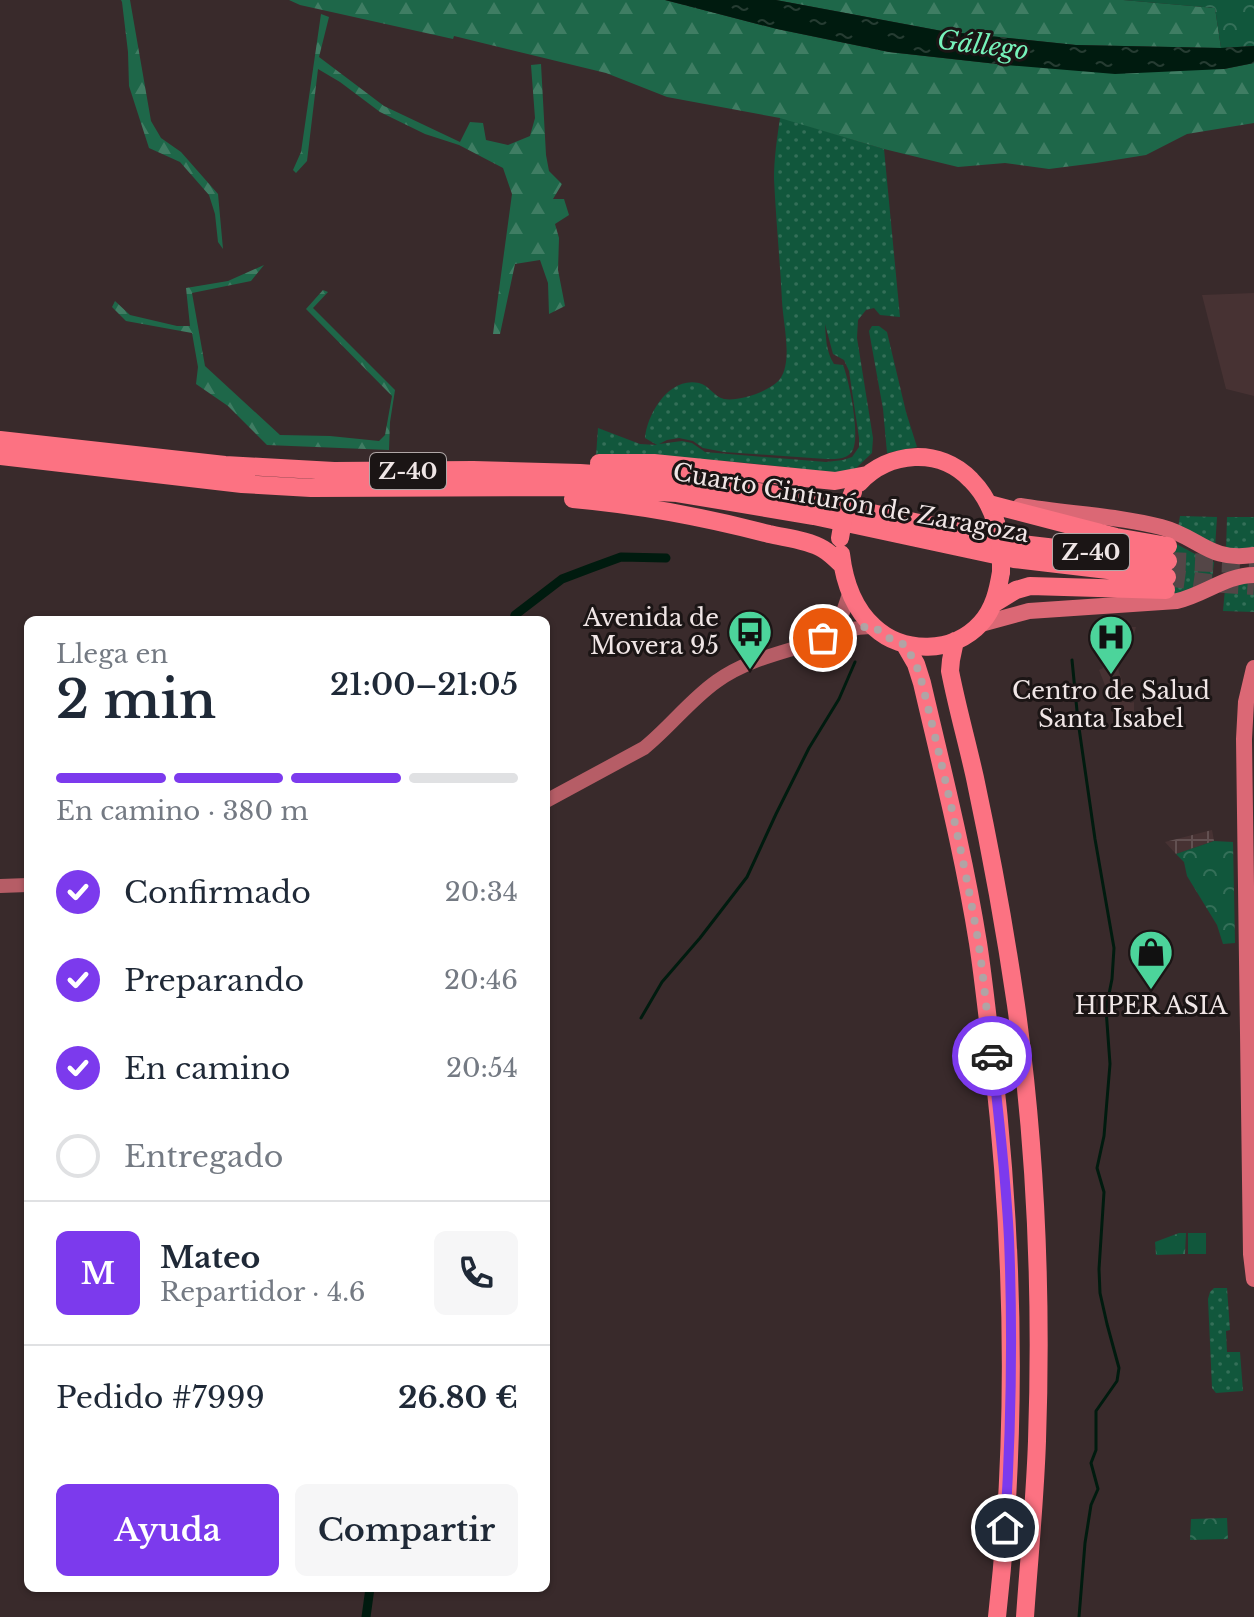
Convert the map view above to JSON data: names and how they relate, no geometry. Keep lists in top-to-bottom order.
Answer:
{
  "streets": {
    "highway": ["Z-40", "Cuarto Cinturón de Zaragoza"]
  },
  "crossings": [
    ["Z-40", "Cuarto Cinturón de Zaragoza"]
  ],
  "water": ["Gállego"],
  "places": {
    "bus stop": ["Avenida de Movera 95"],
    "hospital": ["Centro de Salud Santa Isabel"],
    "shop": ["HIPER ASIA"]
  },
  "page": {
    "heading": ["2 min", "Llega en", "21:00–21:05"],
    "panel": [
      "Mateo",
      "Repartidor · 4.6",
      "Pedido #7999",
      "26.80 €"
    ],
    "bar": "En camino · 380 m",
    "list": [
      ["Confirmado", "20:34"],
      ["Preparando", "20:46"],
      ["En camino", "20:54"],
      "Entregado"
    ],
    "round": "M",
    "buttons": ["Ayuda", "Compartir"]
  }
}
